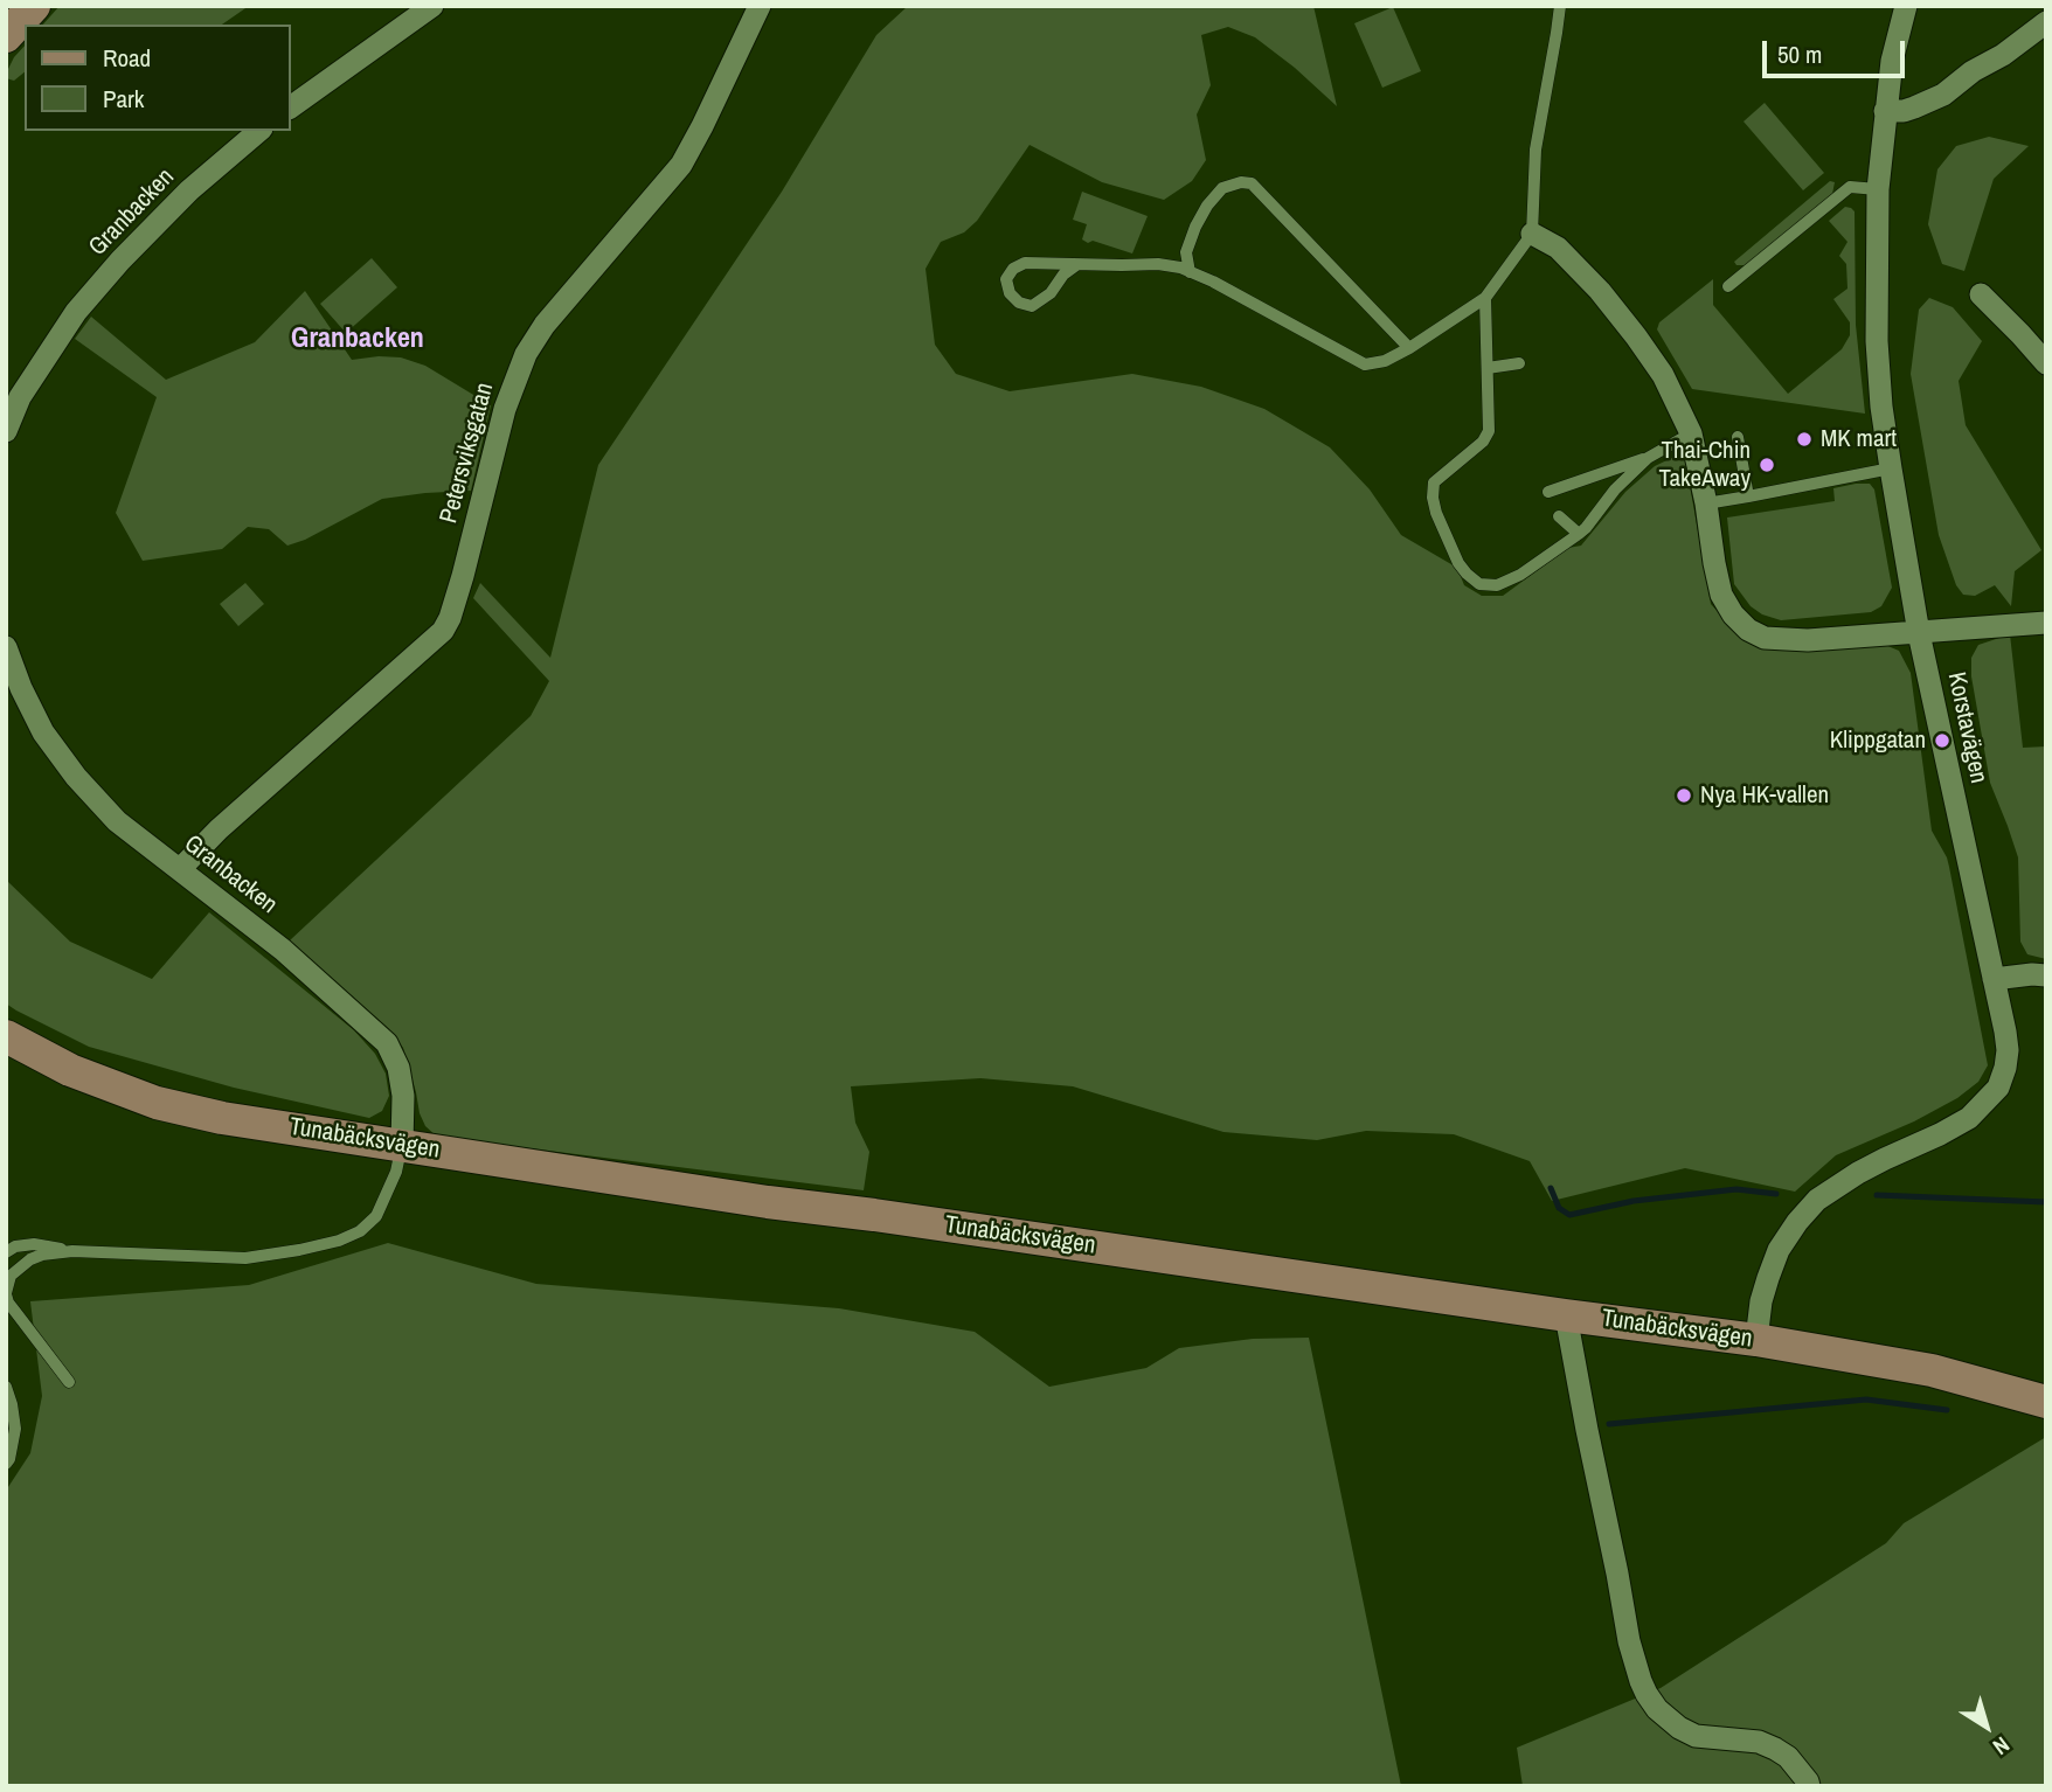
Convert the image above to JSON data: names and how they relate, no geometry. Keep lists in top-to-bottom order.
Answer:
{
  "streets": {
    "street": [
      "Granbacken",
      "Petersviksgatan",
      "Korstavägen",
      "Tunabäcksvägen"
    ]
  },
  "crossings": [
    ["Granbacken", "Petersviksgatan"],
    ["Granbacken", "Tunabäcksvägen"],
    ["Korstavägen", "Tunabäcksvägen"]
  ],
  "districts": ["Granbacken"],
  "places": [
    "MK mart",
    "Thai-Chin TakeAway",
    "Klippgatan",
    "Nya HK-vallen"
  ],
  "legend": ["Road", "Park"],
  "scale_bar": "50 m",
  "north": "bottom right"
}
